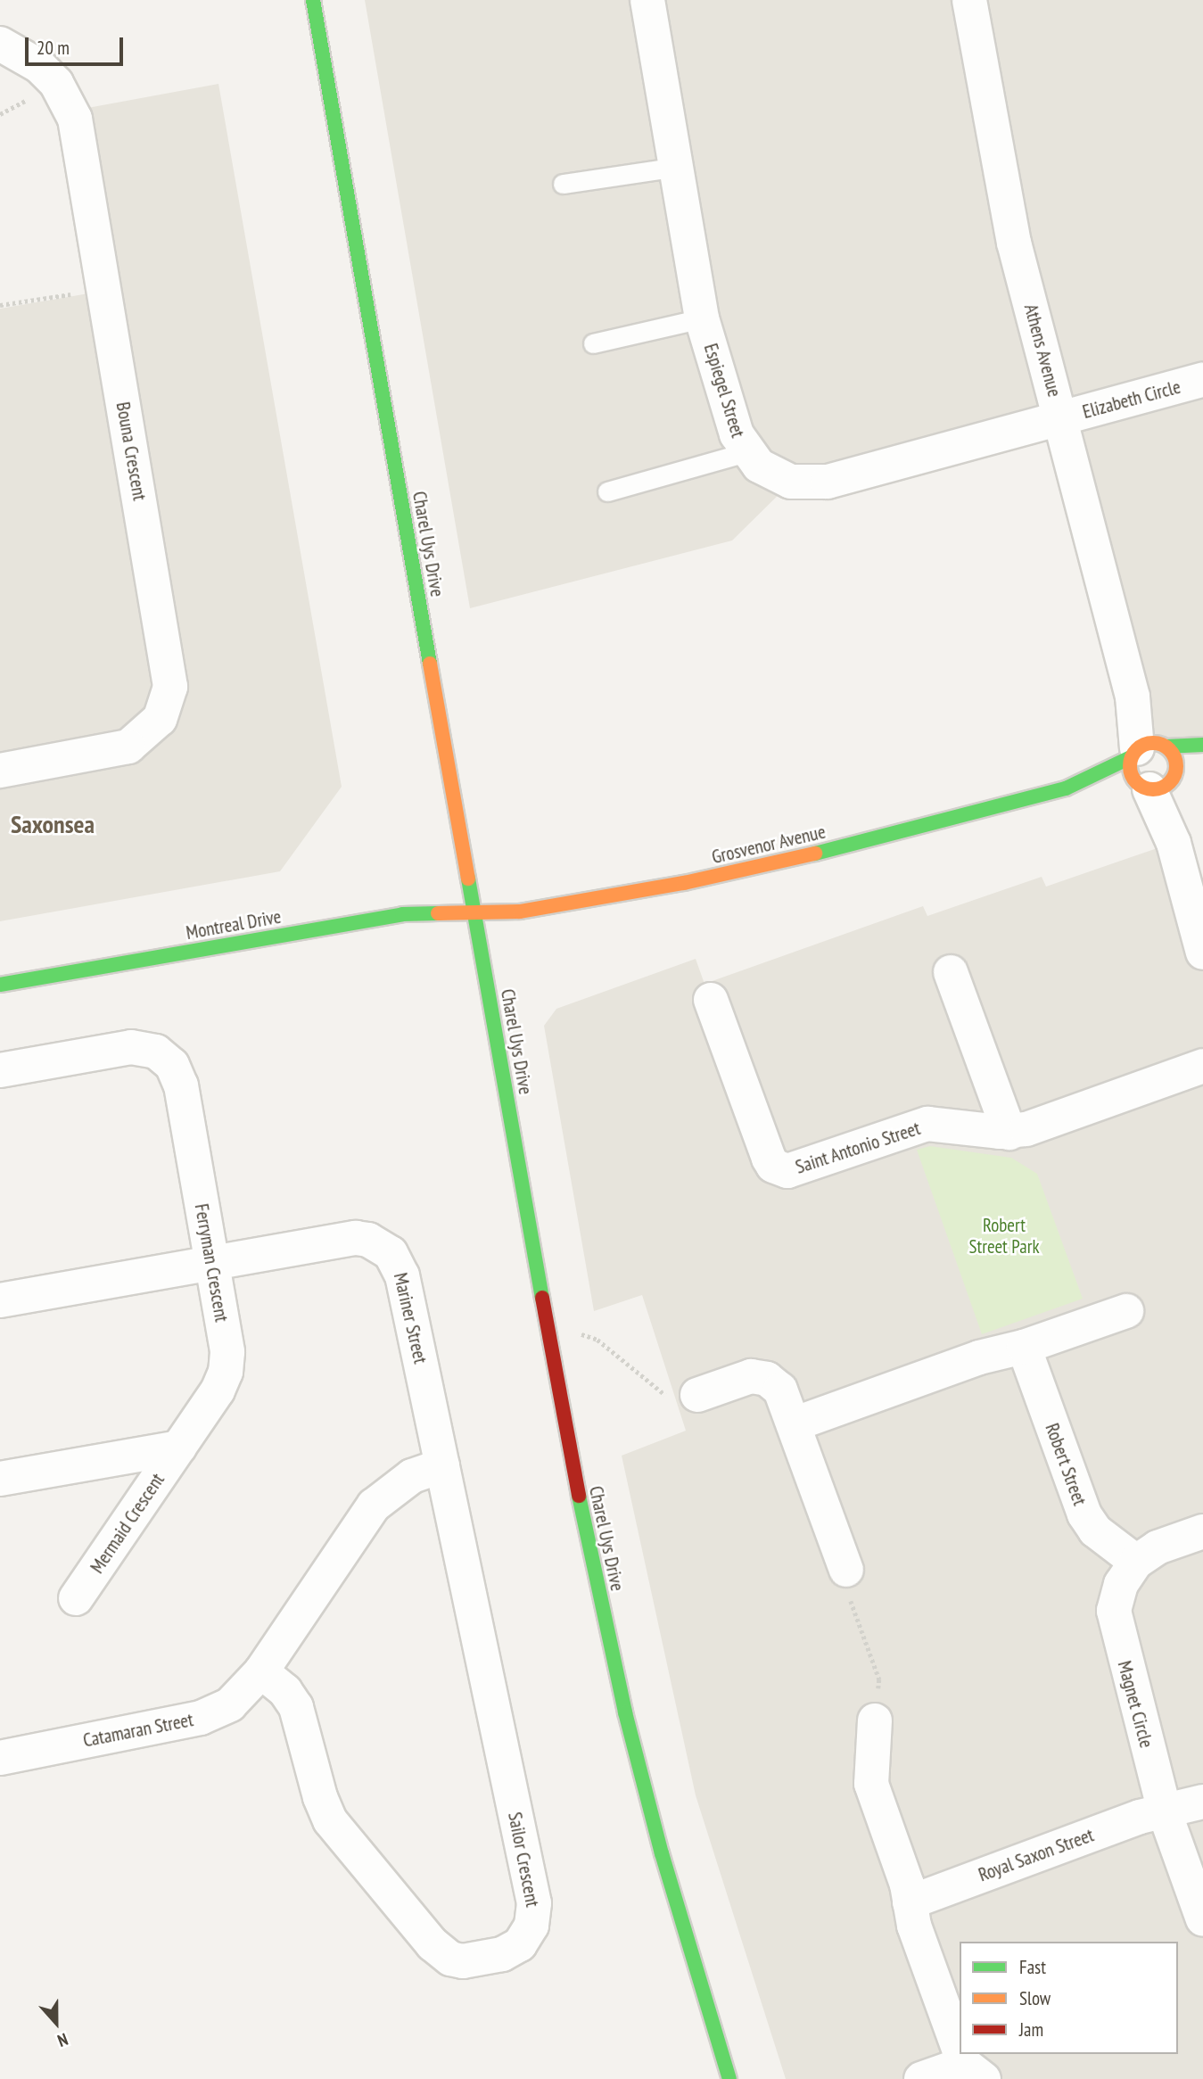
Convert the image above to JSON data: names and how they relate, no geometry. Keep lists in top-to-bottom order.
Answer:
{
  "streets": {
    "main road": ["Charel Uys Drive", "Grosvenor Avenue", "Montreal Drive"],
    "street": [
      "Athens Avenue",
      "Espiegel Street",
      "Elizabeth Circle",
      "Bouna Crescent",
      "Saint Antonio Street",
      "Ferryman Crescent",
      "Mariner Street",
      "Robert Street",
      "Mermaid Crescent",
      "Magnet Circle",
      "Catamaran Street",
      "Royal Saxon Street",
      "Sailor Crescent"
    ]
  },
  "crossings": [
    ["Athens Avenue", "Espiegel Street"],
    ["Athens Avenue", "Elizabeth Circle"],
    ["Athens Avenue", "Grosvenor Avenue"],
    ["Espiegel Street", "Elizabeth Circle"],
    ["Charel Uys Drive", "Grosvenor Avenue"],
    ["Charel Uys Drive", "Montreal Drive"],
    ["Grosvenor Avenue", "Montreal Drive"],
    ["Ferryman Crescent", "Mariner Street"],
    ["Ferryman Crescent", "Mermaid Crescent"],
    ["Mariner Street", "Sailor Crescent"],
    ["Robert Street", "Magnet Circle"],
    ["Magnet Circle", "Royal Saxon Street"],
    ["Catamaran Street", "Sailor Crescent"]
  ],
  "districts": ["Saxonsea"],
  "parks": ["Robert Street Park"],
  "legend": ["Fast", "Slow", "Jam"],
  "scale_bar": "20 m",
  "north": "bottom"
}
